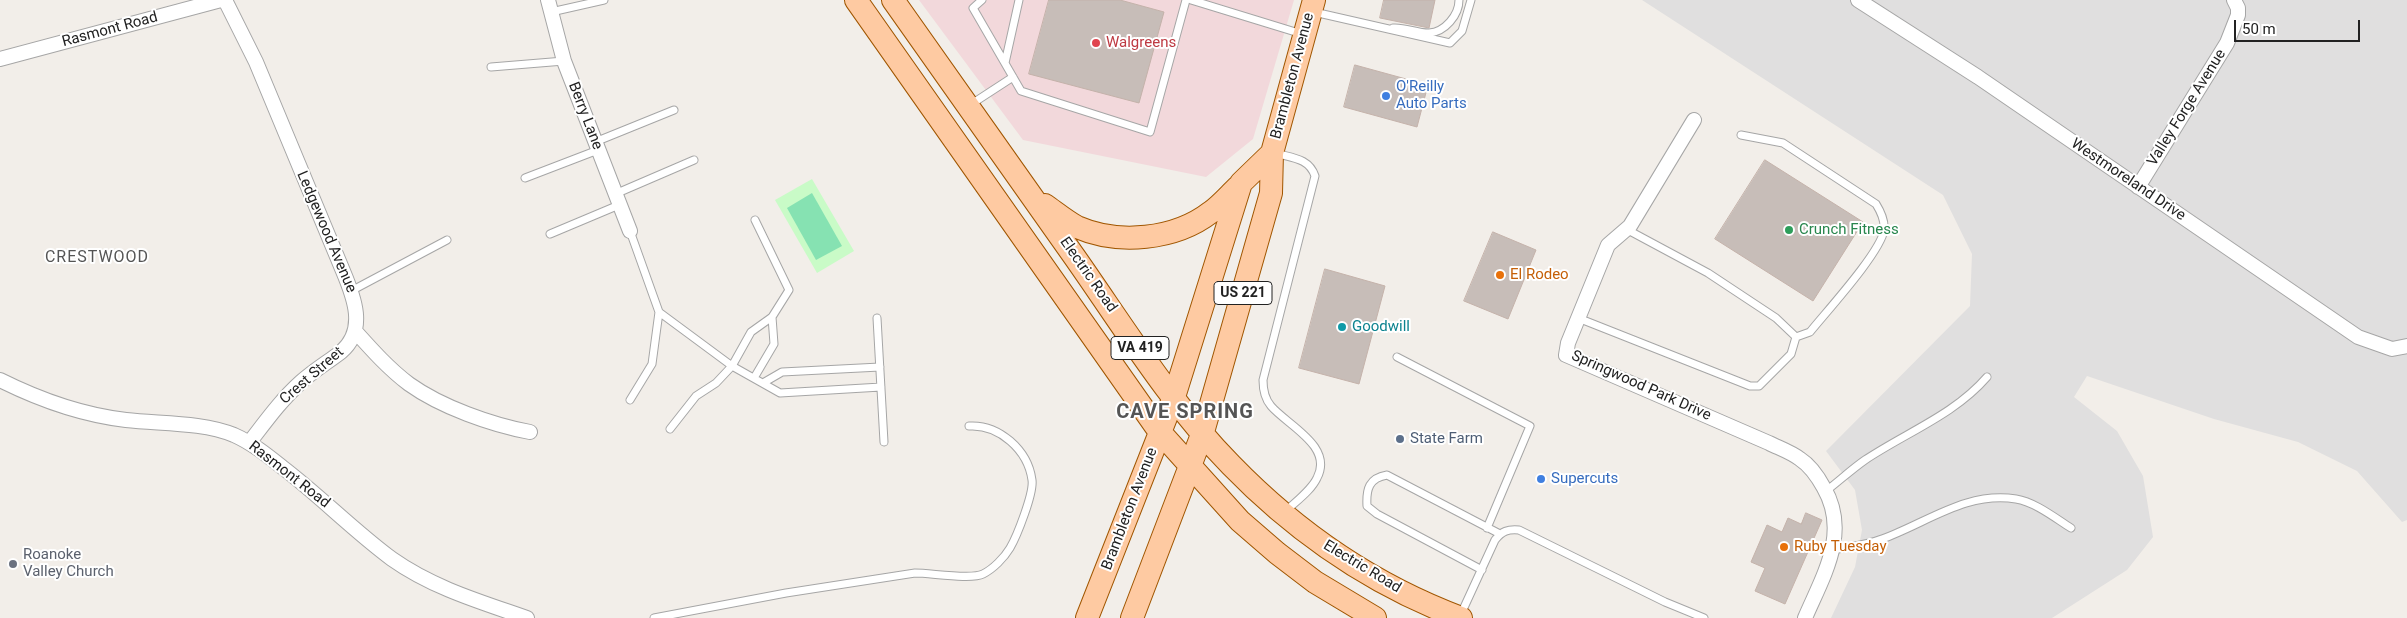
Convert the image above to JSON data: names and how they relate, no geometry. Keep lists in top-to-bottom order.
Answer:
{
  "streets": {
    "main road": [
      "Brambleton Avenue",
      "Electric Road",
      "US 221",
      "VA 419"
    ],
    "street": [
      "Rasmont Road",
      "Valley Forge Avenue",
      "Berry Lane",
      "Westmoreland Drive",
      "Ledgewood Avenue",
      "Crest Street",
      "Springwood Park Drive"
    ]
  },
  "crossings": [
    ["Rasmont Road", "Crest Street"],
    ["Brambleton Avenue", "Electric Road"],
    ["Valley Forge Avenue", "Westmoreland Drive"],
    ["Ledgewood Avenue", "Crest Street"]
  ],
  "districts": ["CRESTWOOD", "CAVE SPRING"],
  "places": [
    "Walgreens",
    "O'Reilly Auto Parts",
    "Crunch Fitness",
    "El Rodeo",
    "Goodwill",
    "State Farm",
    "Supercuts",
    "Ruby Tuesday",
    "Roanoke Valley Church"
  ],
  "scale_bar": "50 m"
}
